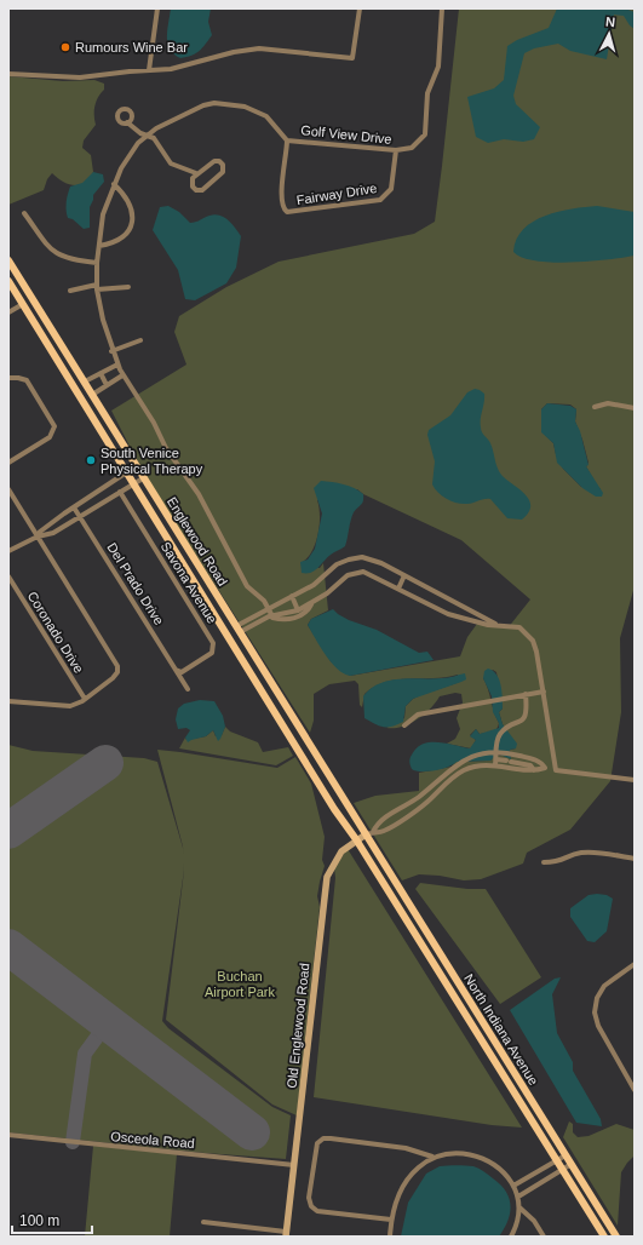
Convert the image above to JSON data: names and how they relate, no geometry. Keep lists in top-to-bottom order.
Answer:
{
  "streets": {
    "main road": ["Englewood Road", "North Indiana Avenue"],
    "street": [
      "Golf View Drive",
      "Fairway Drive",
      "Savona Avenue",
      "Del Prado Drive",
      "Coronado Drive",
      "Old Englewood Road",
      "Osceola Road"
    ]
  },
  "crossings": [
    ["Golf View Drive", "Fairway Drive"],
    ["Englewood Road", "Old Englewood Road"],
    ["Englewood Road", "North Indiana Avenue"],
    ["Savona Avenue", "Del Prado Drive"],
    ["Old Englewood Road", "North Indiana Avenue"],
    ["Old Englewood Road", "Osceola Road"]
  ],
  "parks": ["Buchan Airport Park"],
  "places": ["Rumours Wine Bar", "South Venice Physical Therapy"],
  "scale_bar": "100 m",
  "north": "top"
}
